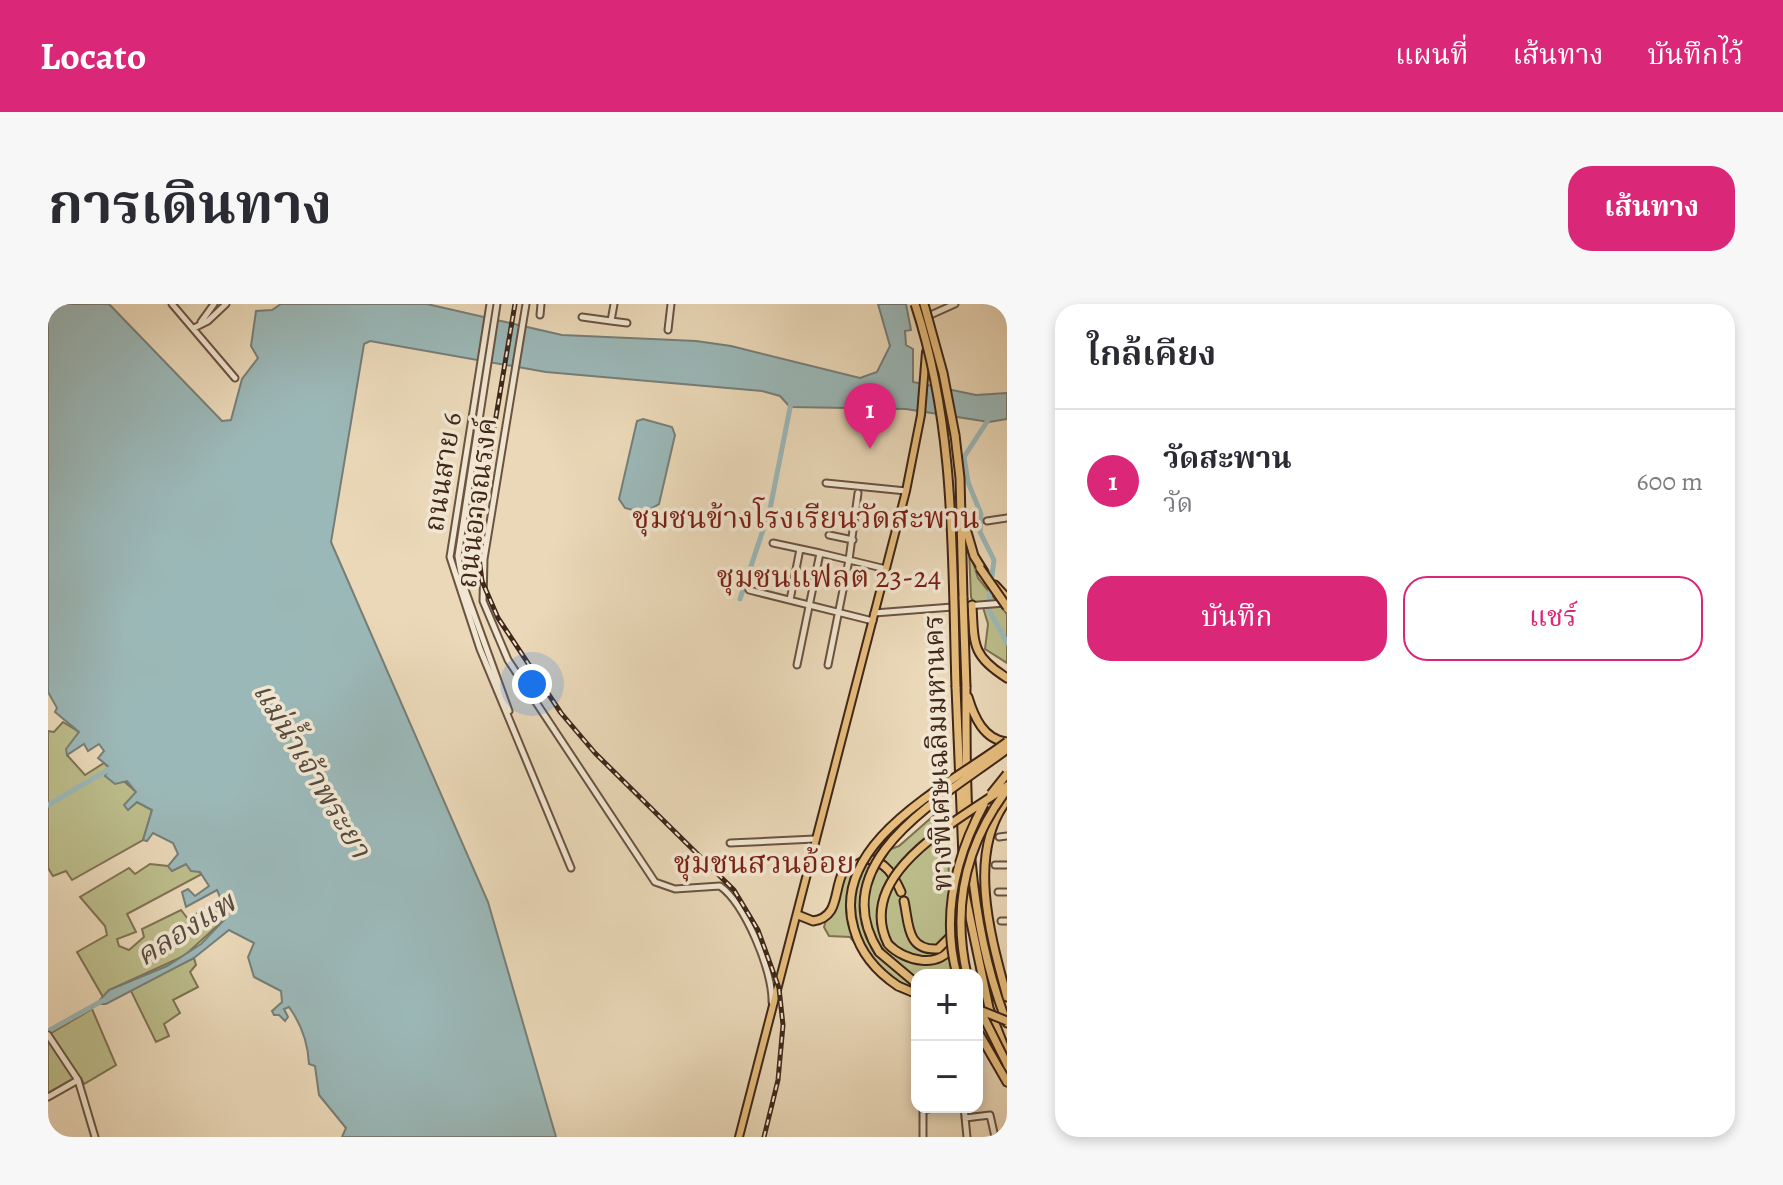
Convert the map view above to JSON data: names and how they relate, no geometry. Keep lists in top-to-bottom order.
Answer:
{
  "streets": {
    "highway": ["ทางพิเศษเฉลิมมหานคร"],
    "street": ["ถนนสาย 6", "ถนนอาจณรงค์"]
  },
  "districts": ["ชุมชนข้างโรงเรียนวัดสะพาน", "ชุมชนแฟลต 23-24", "ชุมชนสวนอ้อย"],
  "water": ["แม่น้ำเจ้าพระยา", "คลองแพ"],
  "page": {
    "header": "Locato",
    "nav": ["แผนที่", "เส้นทาง", "บันทึกไว้"],
    "title": "การเดินทาง",
    "buttons": [
      "เส้นทาง",
      ["บันทึก", "แชร์"]
    ],
    "heading": "ใกล้เคียง",
    "pins": "1",
    "list": [
      {
        "mark": "1",
        "name": "วัดสะพาน",
        "note": "วัด",
        "value": "600 m"
      }
    ],
    "map_buttons": ["+", "−"]
  }
}
